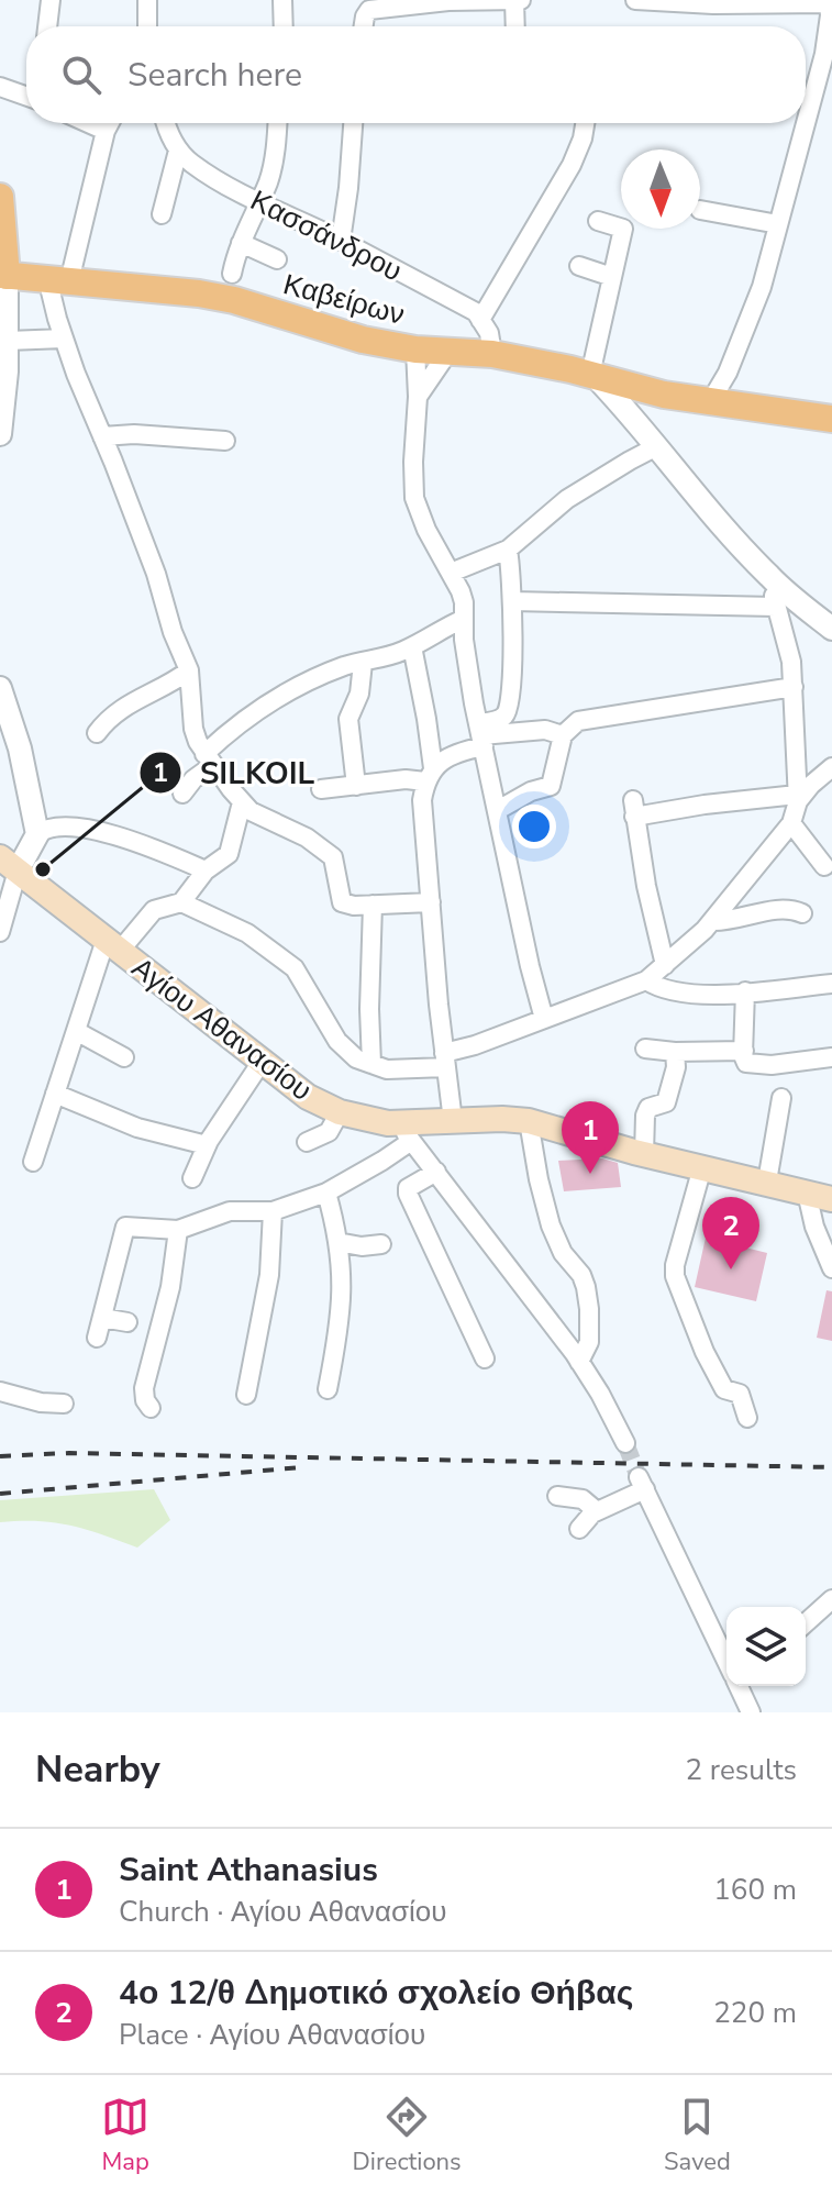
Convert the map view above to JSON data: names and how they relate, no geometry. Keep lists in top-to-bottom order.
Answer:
{
  "streets": {
    "main road": ["Καβείρων", "Αγίου Αθανασίου"],
    "street": ["Κασσάνδρου"]
  },
  "places": ["SILKOIL"],
  "north": "bottom",
  "page": {
    "search": "Search here",
    "pins": ["1", "2"],
    "heading": ["Nearby", "2 results"],
    "list": [
      {
        "mark": "1",
        "name": "Saint Athanasius",
        "note": "Church · Αγίου Αθανασίου",
        "value": "160 m"
      },
      {
        "mark": "2",
        "name": "4ο 12/θ Δημοτικό σχολείο Θήβας",
        "note": "Place · Αγίου Αθανασίου",
        "value": "220 m"
      }
    ],
    "nav": ["Map", "Directions", "Saved"]
  }
}
